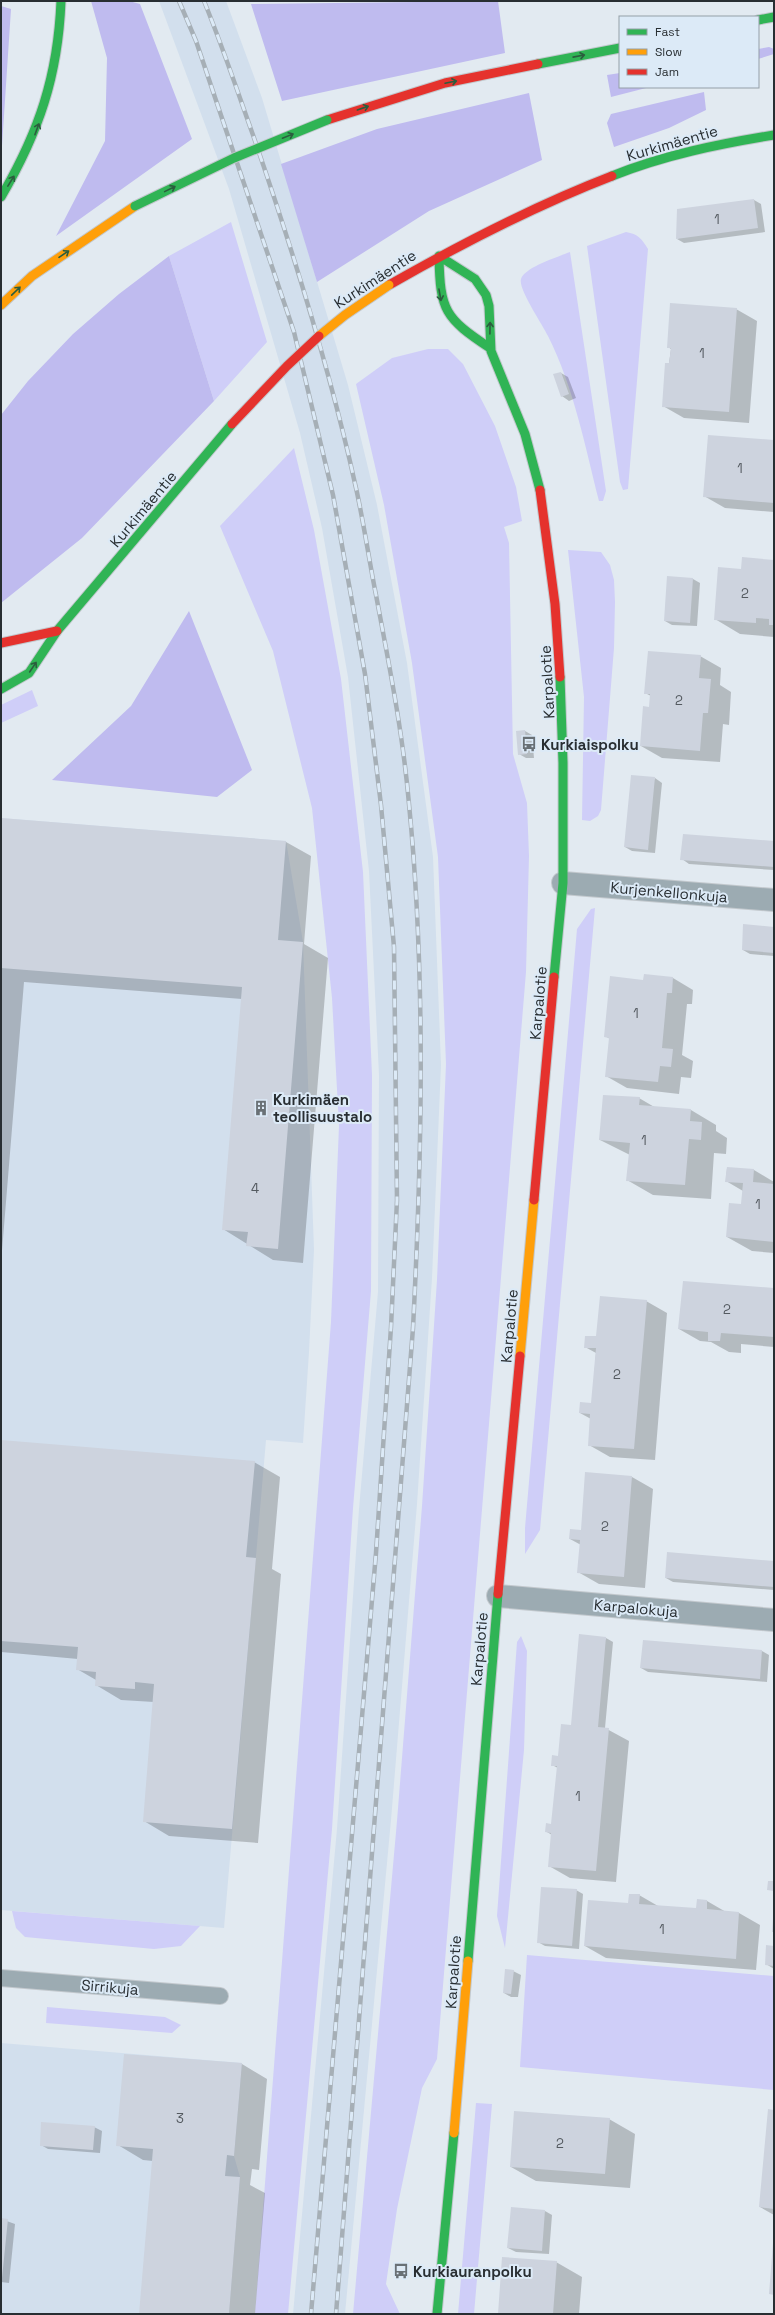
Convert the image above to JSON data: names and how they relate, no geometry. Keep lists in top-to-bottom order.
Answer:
{
  "streets": {
    "main road": ["Kurkimäentie", "Karpalotie"],
    "street": ["Kurjenkellonkuja", "Karpalokuja"],
    "lane": ["Sirrikuja"]
  },
  "crossings": [
    ["Kurkimäentie", "Karpalotie"],
    ["Karpalotie", "Kurjenkellonkuja"],
    ["Karpalotie", "Karpalokuja"]
  ],
  "places": {
    "bus stop": ["Kurkiaispolku", "Kurkiauranpolku"],
    "building": ["Kurkimäen teollisuustalo"]
  },
  "house_numbers": [
    "1",
    "1",
    "1",
    "2",
    "2",
    "1",
    "1",
    "4",
    "1",
    "2",
    "2",
    "2",
    "1",
    "1",
    "3",
    "2"
  ],
  "legend": ["Fast", "Slow", "Jam"]
}
